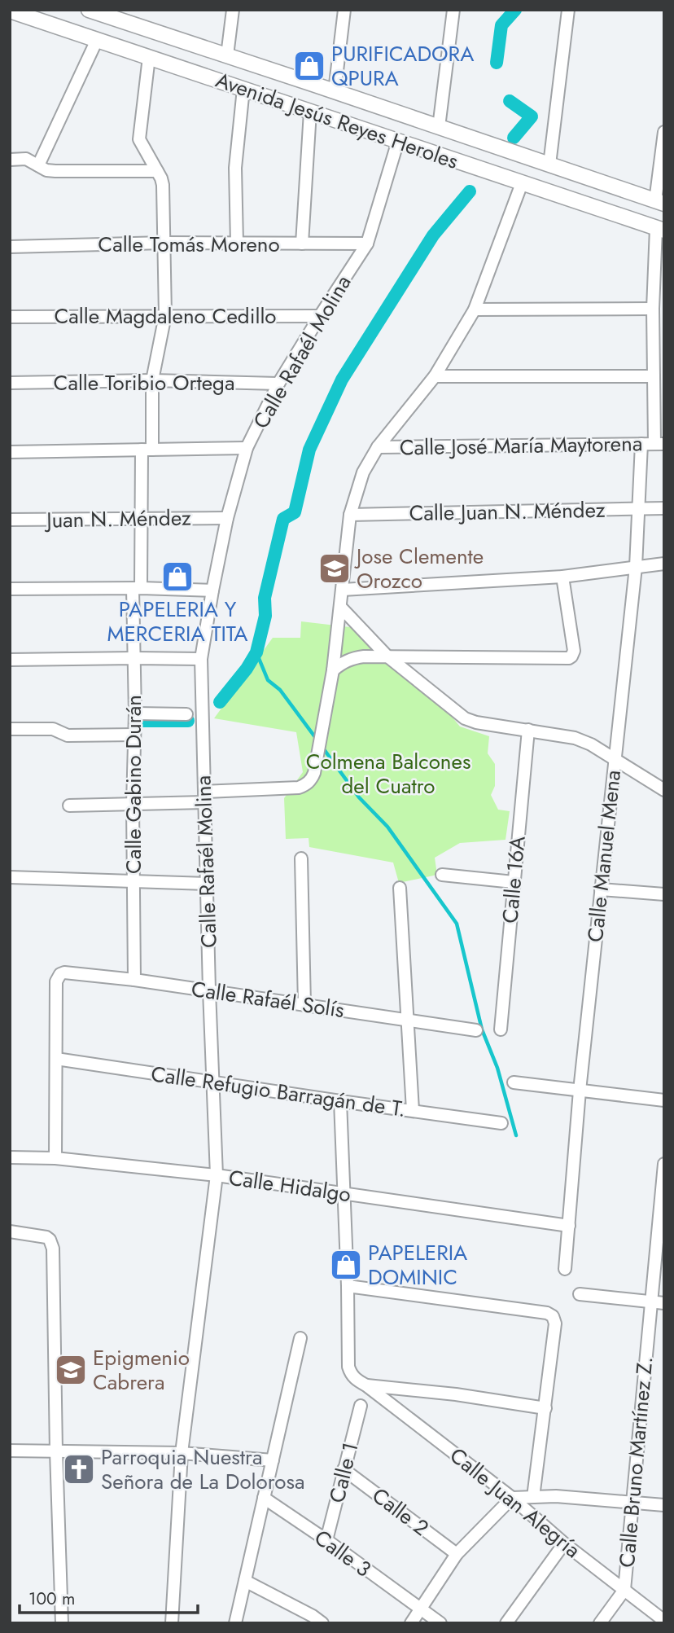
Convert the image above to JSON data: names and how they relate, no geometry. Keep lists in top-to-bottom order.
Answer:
{
  "streets": {
    "street": [
      "Avenida Jesús Reyes Heroles",
      "Calle Tomás Moreno",
      "Calle Magdaleno Cedillo",
      "Calle Rafaél Molina",
      "Calle Toribio Ortega",
      "Calle José María Maytorena",
      "Calle Juan N. Méndez",
      "Juan N. Méndez",
      "Calle Gabino Durán",
      "Calle Manuel Mena",
      "Calle 16A",
      "Calle Rafaél Solís",
      "Calle Refugio Barragán de T.",
      "Calle Hidalgo",
      "Calle Bruno Martínez Z.",
      "Calle 1",
      "Calle Juan Alegría",
      "Calle 2",
      "Calle 3"
    ]
  },
  "crossings": [
    ["Avenida Jesús Reyes Heroles", "Calle Rafaél Molina"],
    ["Avenida Jesús Reyes Heroles", "Calle Gabino Durán"],
    ["Calle Tomás Moreno", "Calle Rafaél Molina"],
    ["Calle Tomás Moreno", "Calle Gabino Durán"],
    ["Calle Magdaleno Cedillo", "Calle Rafaél Molina"],
    ["Calle Magdaleno Cedillo", "Calle Gabino Durán"],
    ["Calle Rafaél Molina", "Calle Toribio Ortega"],
    ["Calle Rafaél Molina", "Juan N. Méndez"],
    ["Calle Rafaél Molina", "Calle Rafaél Solís"],
    ["Calle Rafaél Molina", "Calle Refugio Barragán de T."],
    ["Calle Rafaél Molina", "Calle Hidalgo"],
    ["Calle Toribio Ortega", "Calle Gabino Durán"],
    ["Calle José María Maytorena", "Calle Manuel Mena"],
    ["Calle Juan N. Méndez", "Calle Manuel Mena"],
    ["Juan N. Méndez", "Calle Gabino Durán"],
    ["Calle Gabino Durán", "Calle Rafaél Solís"],
    ["Calle Manuel Mena", "Calle Hidalgo"],
    ["Calle Rafaél Solís", "Calle Refugio Barragán de T."],
    ["Calle Refugio Barragán de T.", "Calle Juan Alegría"],
    ["Calle Hidalgo", "Calle Juan Alegría"],
    ["Calle Bruno Martínez Z.", "Calle Juan Alegría"],
    ["Calle 1", "Calle 2"],
    ["Calle 1", "Calle 3"]
  ],
  "parks": ["Colmena Balcones del Cuatro"],
  "places": {
    "shop": ["PURIFICADORA QPURA", "PAPELERIA Y MERCERIA TITA", "PAPELERIA DOMINIC"],
    "school or university": ["Jose Clemente Orozco", "Epigmenio Cabrera"],
    "church": ["Parroquia Nuestra Señora de La Dolorosa"]
  },
  "scale_bar": "100 m"
}
